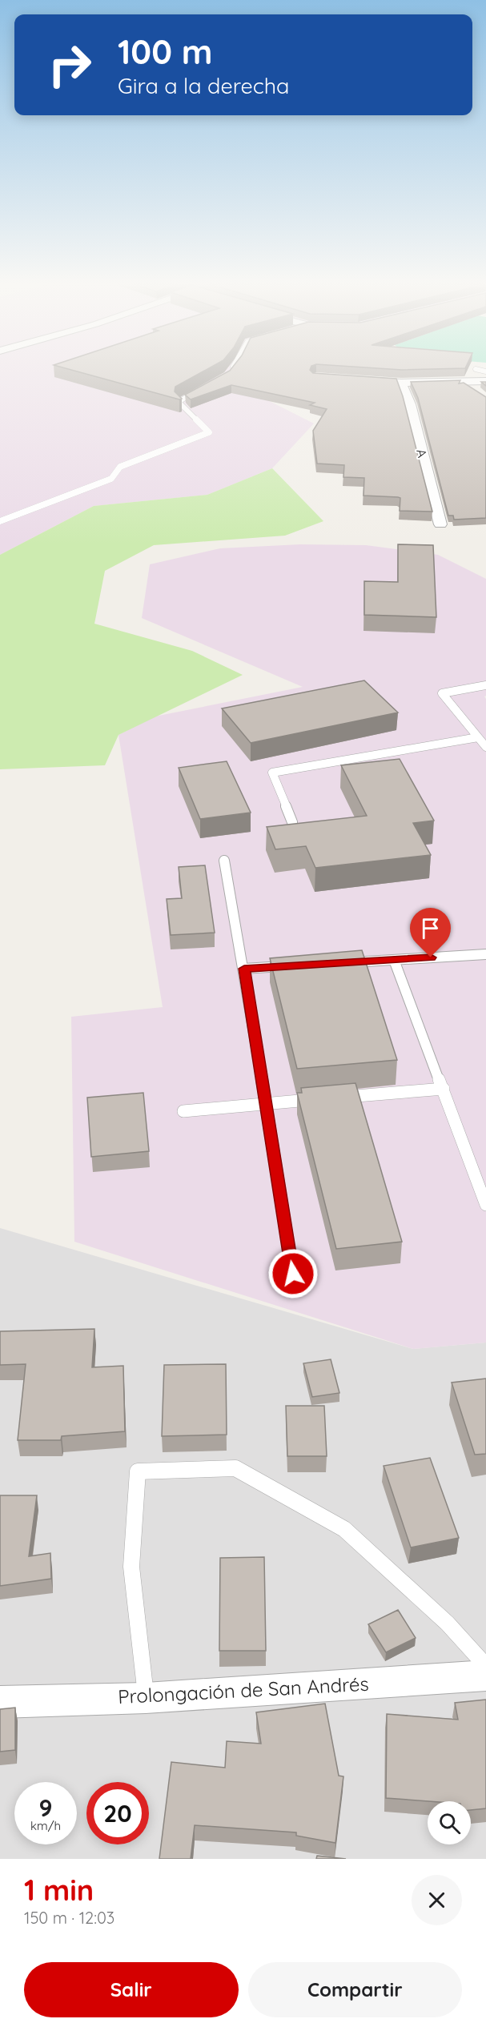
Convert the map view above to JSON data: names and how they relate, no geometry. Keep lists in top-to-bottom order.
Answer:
{
  "streets": {
    "street": ["A", "Prolongación de San Andrés"]
  },
  "page": {
    "turn": ["100 m", "Gira a la derecha"],
    "speed": "9 km/h",
    "limit": "20",
    "heading": ["1 min", "150 m · 12:03"],
    "buttons": ["Salir", "Compartir"]
  }
}
